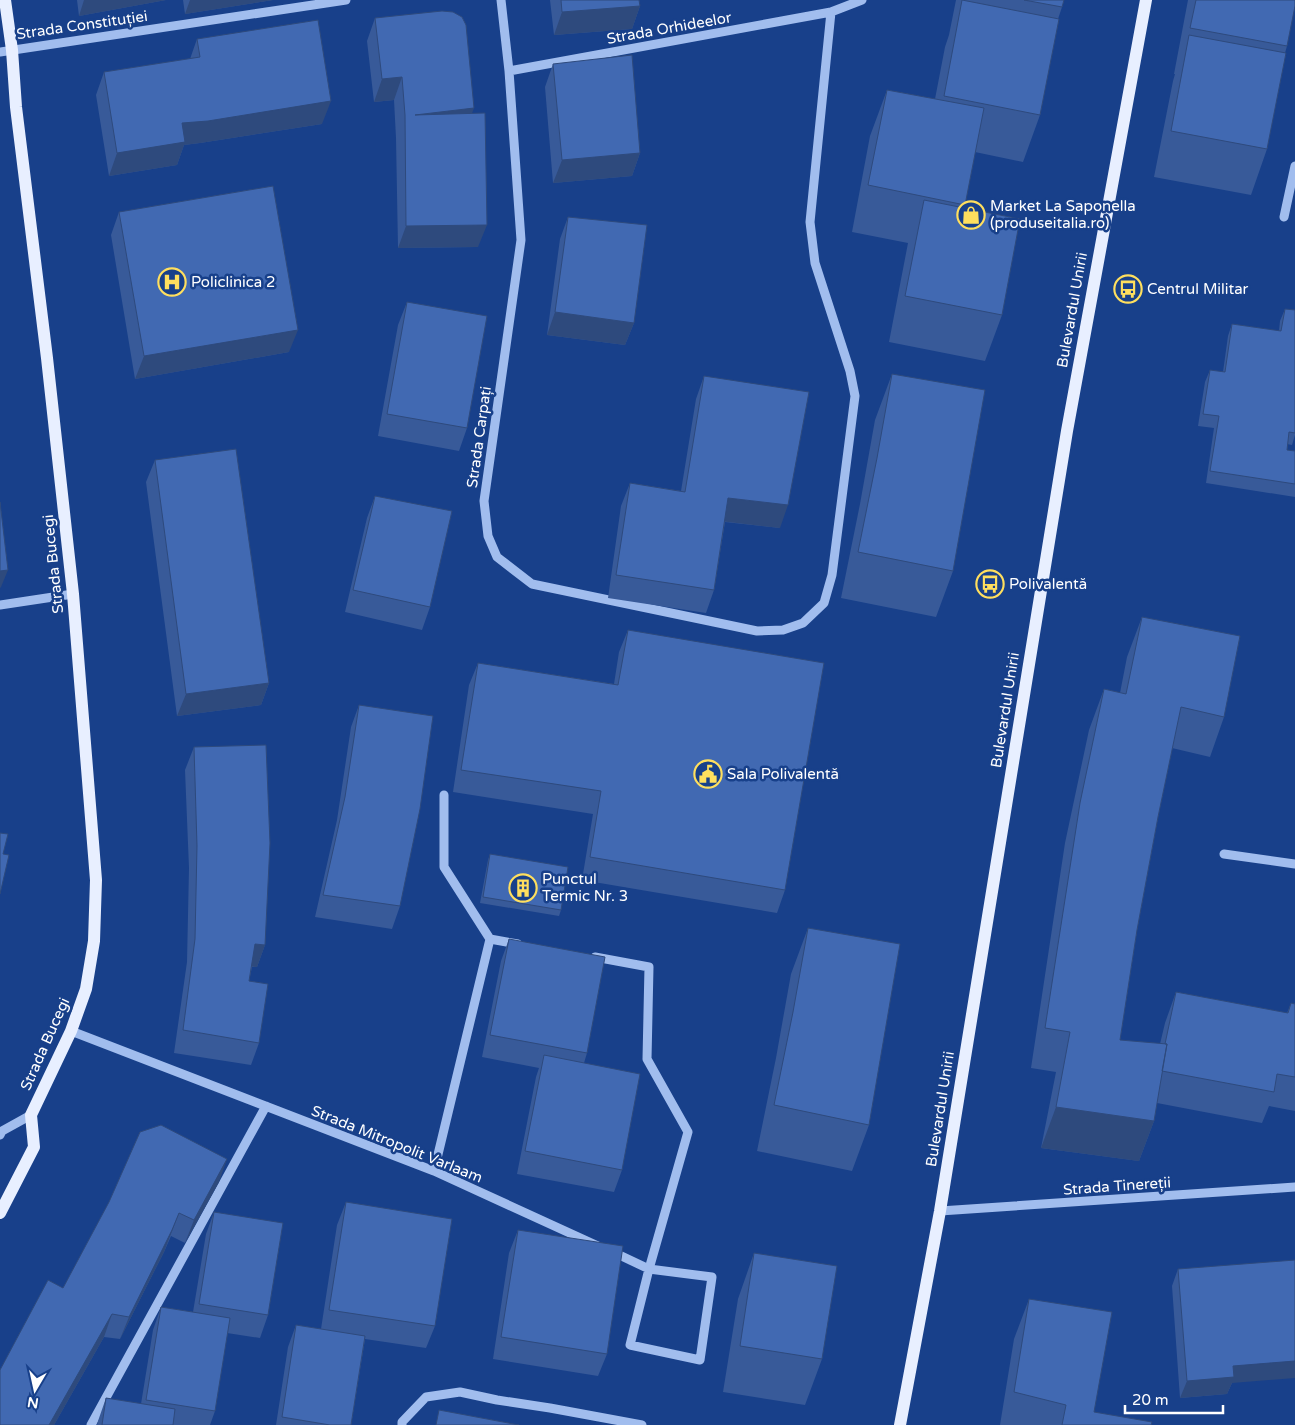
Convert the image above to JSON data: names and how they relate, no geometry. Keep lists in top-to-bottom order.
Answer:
{
  "streets": {
    "main road": ["Bulevardul Unirii", "Strada Bucegi"],
    "street": [
      "Strada Constituției",
      "Strada Orhideelor",
      "Strada Carpați",
      "Strada Mitropolit Varlaam",
      "Strada Tinereții"
    ]
  },
  "crossings": [
    ["Strada Constituției", "Strada Bucegi"],
    ["Strada Orhideelor", "Strada Carpați"],
    ["Bulevardul Unirii", "Strada Tinereții"],
    ["Strada Bucegi", "Strada Mitropolit Varlaam"]
  ],
  "places": {
    "shop": ["Market La Saponella (produseitalia.ro)"],
    "hospital": ["Policlinica 2"],
    "bus stop": ["Centrul Militar", "Polivalentă"],
    "public building": ["Sala Polivalentă"],
    "building": ["Punctul Termic Nr. 3"]
  },
  "scale_bar": "20 m",
  "north": "bottom"
}
